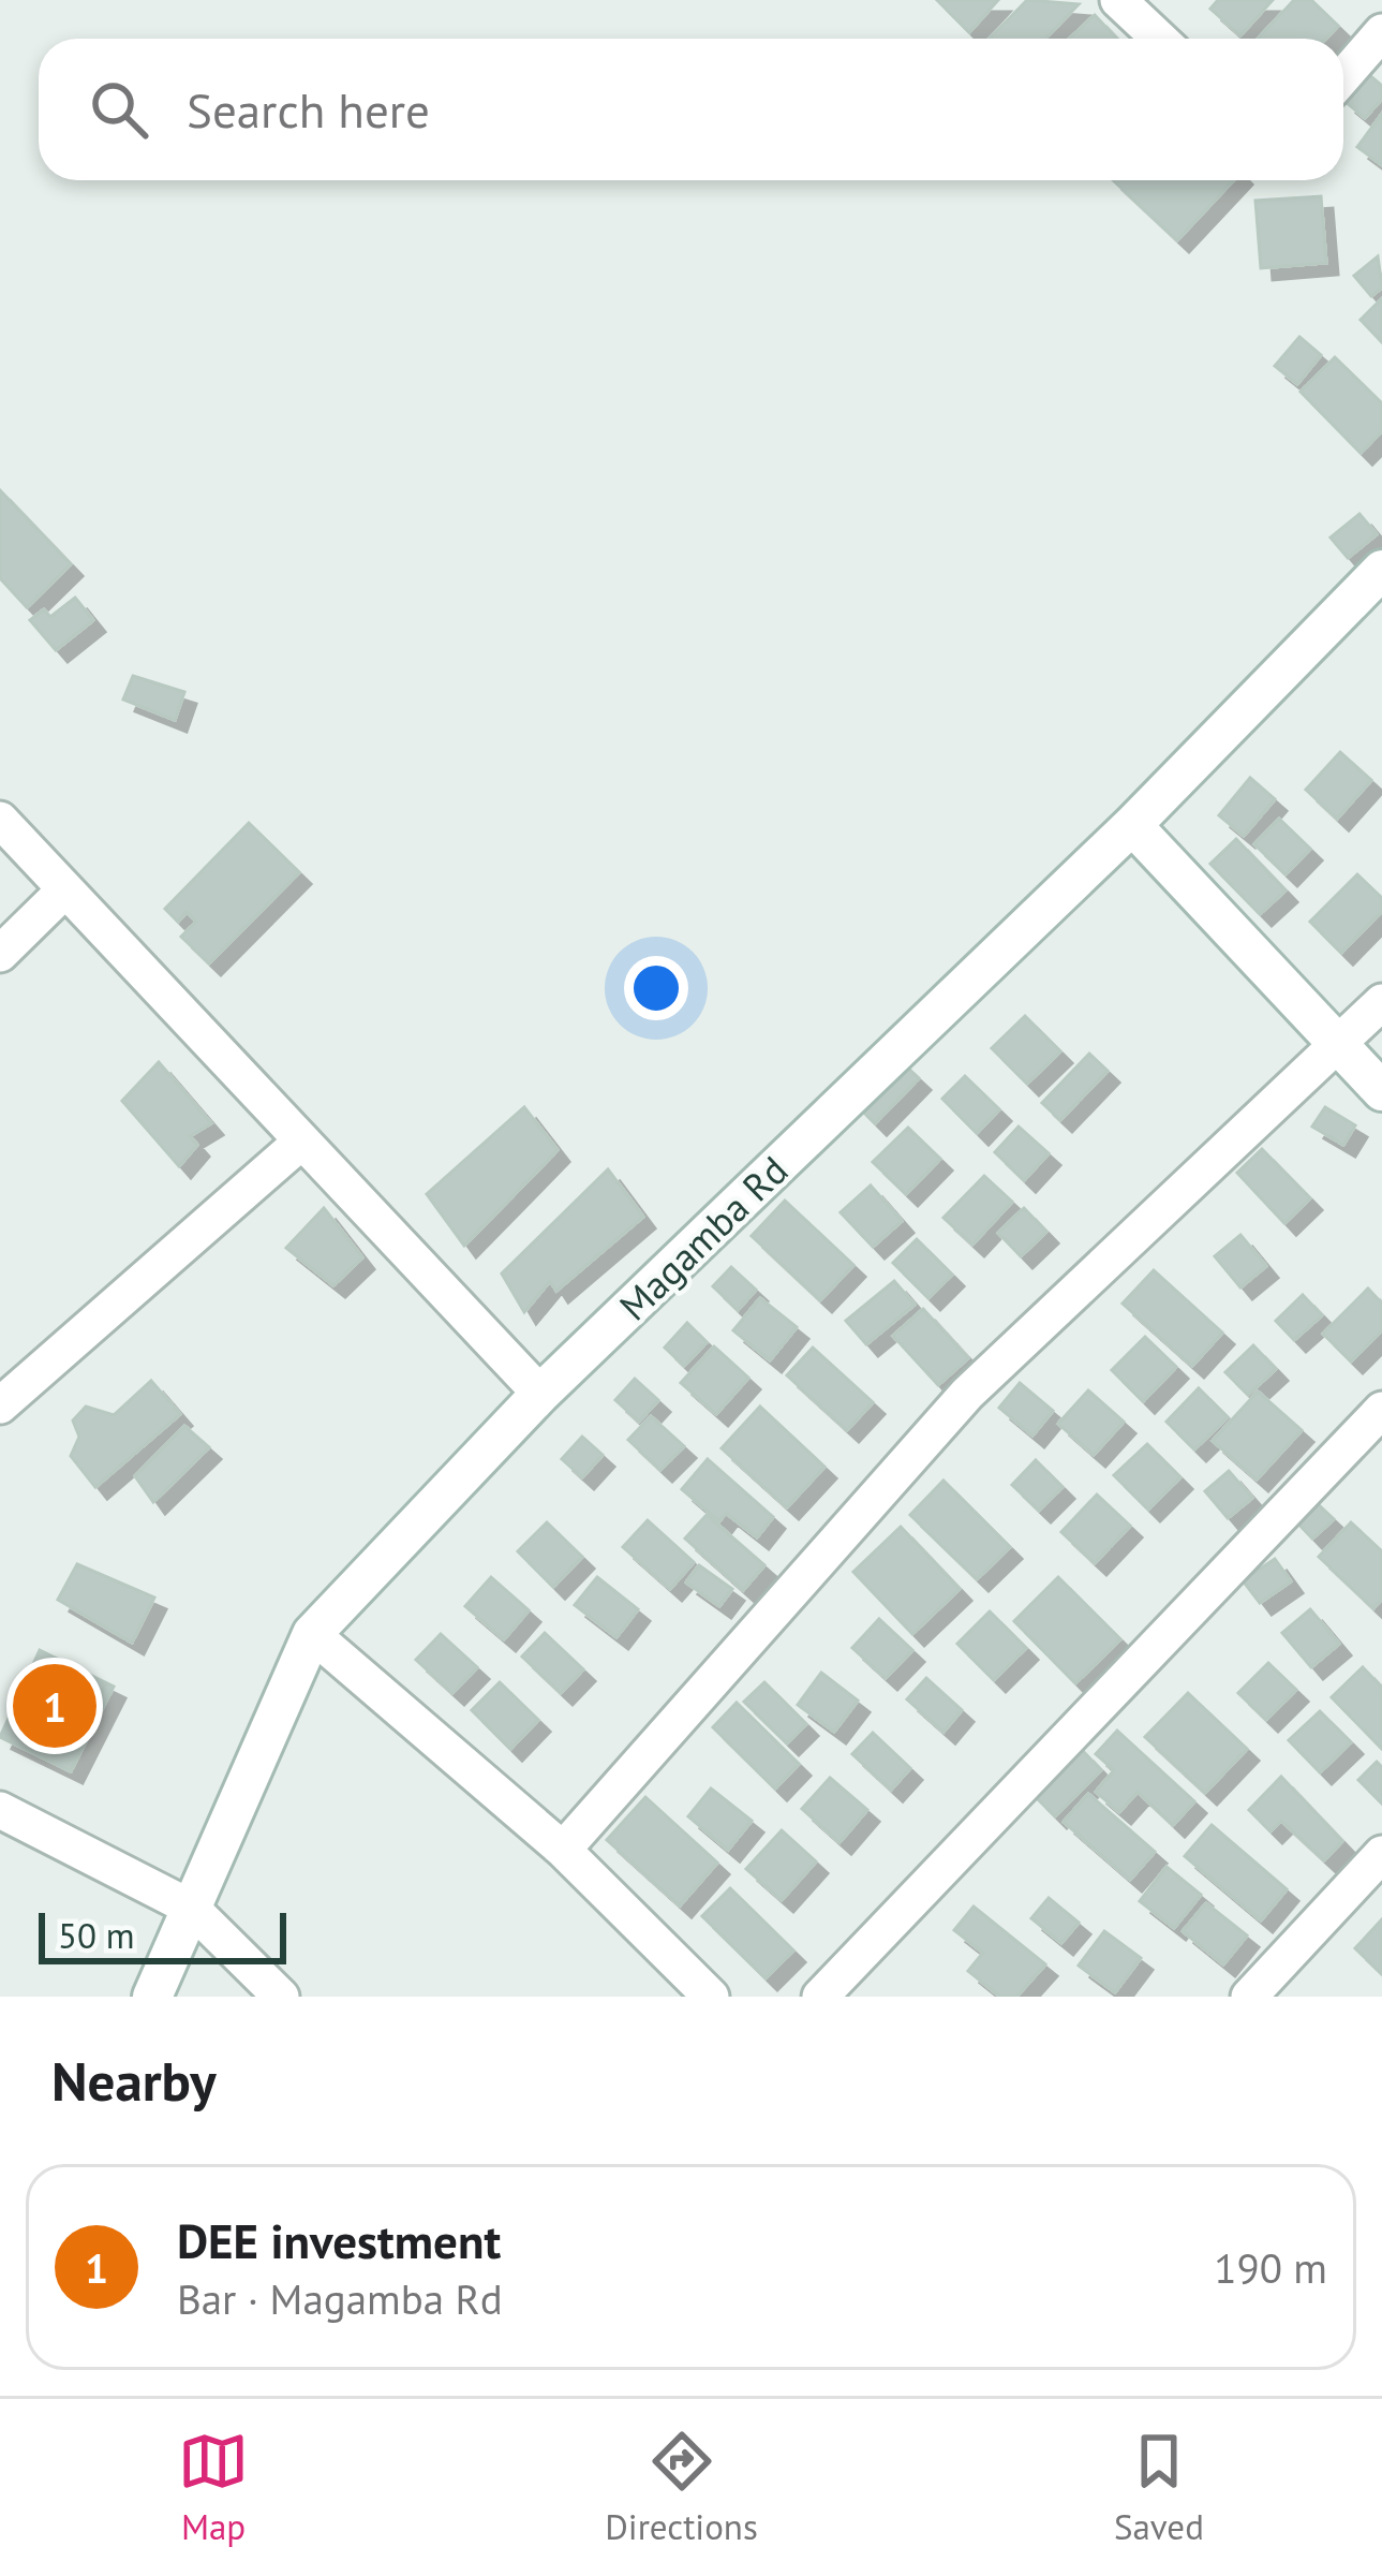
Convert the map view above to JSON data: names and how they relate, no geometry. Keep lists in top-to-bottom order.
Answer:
{
  "streets": {
    "street": ["Magamba Rd"]
  },
  "scale_bar": "50 m",
  "page": {
    "search": "Search here",
    "pins": "1",
    "scale": "50 m",
    "heading": "Nearby",
    "list": [
      {
        "mark": "1",
        "name": "DEE investment",
        "note": "Bar · Magamba Rd",
        "value": "190 m"
      }
    ],
    "nav": ["Map", "Directions", "Saved"]
  }
}
